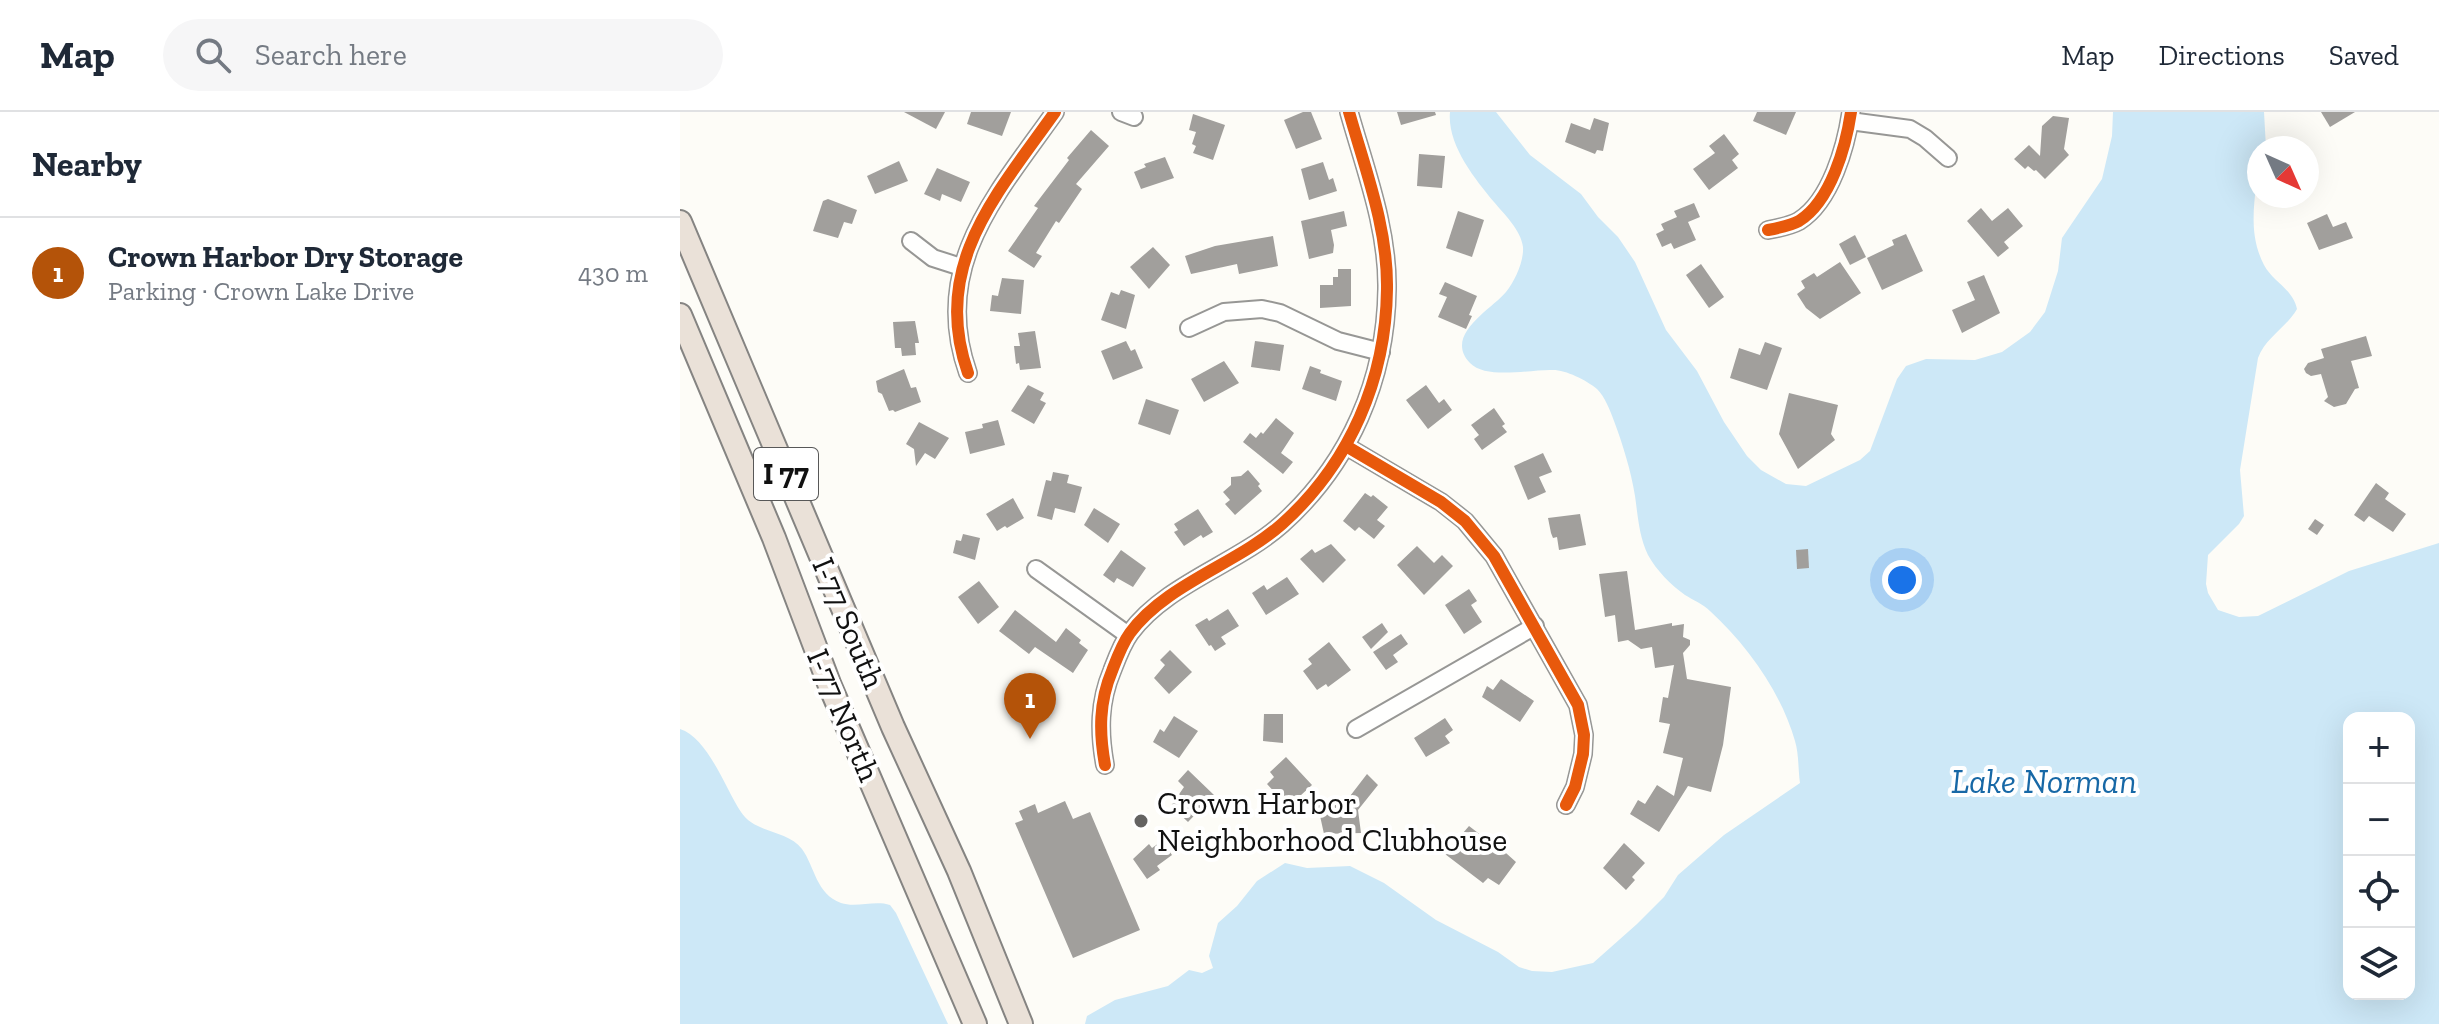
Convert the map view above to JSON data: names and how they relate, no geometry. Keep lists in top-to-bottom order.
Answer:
{
  "streets": {
    "highway": ["I 77", "I-77 South", "I-77 North"]
  },
  "crossings": [
    ["I 77", "I-77 South"],
    ["I 77", "I-77 North"]
  ],
  "water": ["Lake Norman"],
  "places": ["Crown Harbor Neighborhood Clubhouse"],
  "north": "bottom right",
  "page": {
    "header": "Map",
    "search": "Search here",
    "nav": ["Map", "Directions", "Saved"],
    "heading": "Nearby",
    "list": [
      {
        "mark": "1",
        "name": "Crown Harbor Dry Storage",
        "note": "Parking · Crown Lake Drive",
        "value": "430 m"
      }
    ],
    "pins": "1",
    "map_buttons": ["+", "−"]
  }
}
